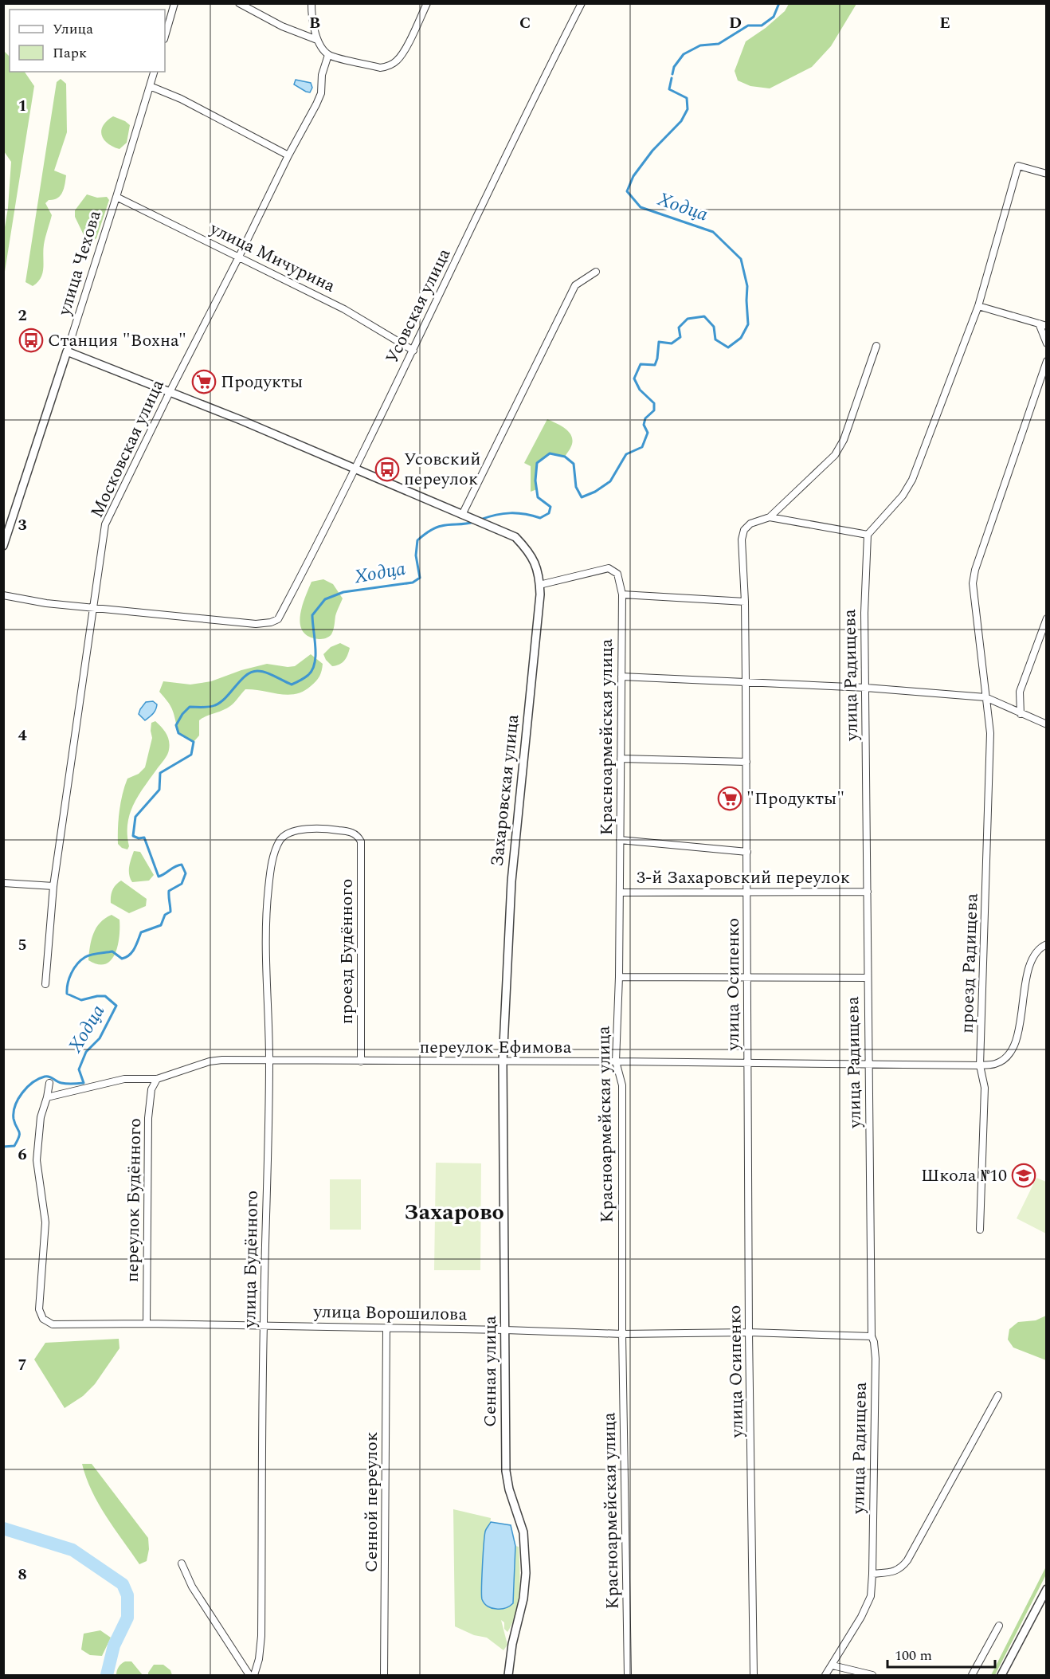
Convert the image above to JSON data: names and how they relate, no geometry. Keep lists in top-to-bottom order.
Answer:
{
  "streets": {
    "street": [
      "улица Мичурина",
      "улица Чехова",
      "Усовская улица",
      "Московская улица",
      "улица Радищева",
      "Красноармейская улица",
      "Захаровская улица",
      "3-й Захаровский переулок",
      "проезд Будённого",
      "проезд Радищева",
      "улица Осипенко",
      "переулок Ефимова",
      "переулок Будённого",
      "улица Будённого",
      "улица Ворошилова",
      "Сенная улица",
      "Сенной переулок"
    ]
  },
  "crossings": [
    ["улица Мичурина", "улица Чехова"],
    ["улица Мичурина", "Усовская улица"],
    ["улица Мичурина", "Московская улица"],
    ["Усовская улица", "Московская улица"],
    ["улица Радищева", "3-й Захаровский переулок"],
    ["улица Радищева", "переулок Ефимова"],
    ["улица Радищева", "улица Ворошилова"],
    ["Красноармейская улица", "Захаровская улица"],
    ["Красноармейская улица", "3-й Захаровский переулок"],
    ["Красноармейская улица", "переулок Ефимова"],
    ["Красноармейская улица", "улица Ворошилова"],
    ["Захаровская улица", "переулок Ефимова"],
    ["Захаровская улица", "Сенная улица"],
    ["3-й Захаровский переулок", "улица Осипенко"],
    ["проезд Будённого", "переулок Ефимова"],
    ["проезд Будённого", "улица Будённого"],
    ["проезд Радищева", "переулок Ефимова"],
    ["улица Осипенко", "переулок Ефимова"],
    ["улица Осипенко", "улица Ворошилова"],
    ["переулок Ефимова", "переулок Будённого"],
    ["переулок Ефимова", "улица Будённого"],
    ["переулок Ефимова", "улица Ворошилова"],
    ["переулок Ефимова", "Сенная улица"],
    ["переулок Будённого", "улица Ворошилова"],
    ["улица Будённого", "улица Ворошилова"],
    ["улица Ворошилова", "Сенная улица"],
    ["улица Ворошилова", "Сенной переулок"]
  ],
  "districts": ["Захарово"],
  "water": ["Ходца"],
  "places": {
    "bus stop": ["Станция \"Вохна\"", "Усовский переулок"],
    "supermarket": ["Продукты", "\"Продукты\""],
    "school or university": ["Школа №10"]
  },
  "legend": ["Улица", "Парк"],
  "scale_bar": "100 m",
  "grid": {
    "columns": [
      "B",
      "C",
      "D",
      "E"
    ],
    "rows": [
      "1",
      "2",
      "3",
      "4",
      "5",
      "6",
      "7",
      "8"
    ]
  }
}
